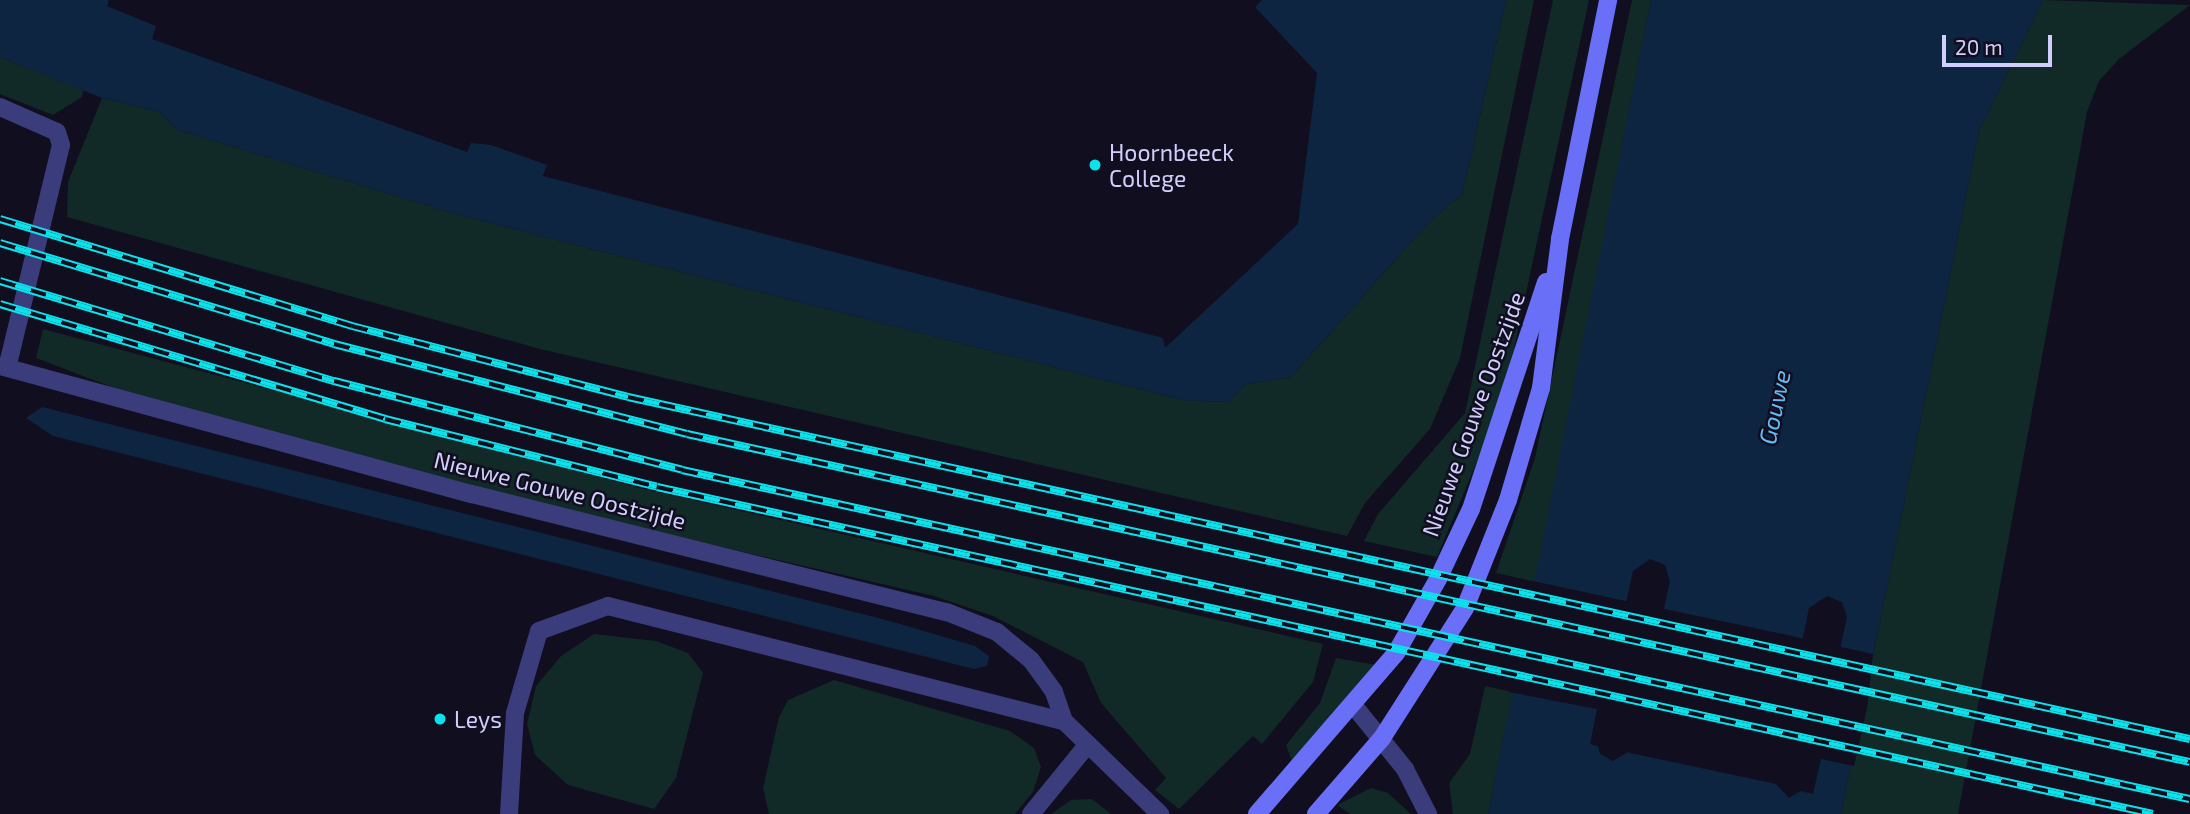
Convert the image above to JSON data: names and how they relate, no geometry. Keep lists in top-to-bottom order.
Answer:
{
  "streets": {
    "main road": ["Nieuwe Gouwe Oostzijde"]
  },
  "water": ["Gouwe"],
  "places": ["Hoornbeeck College", "Leys"],
  "scale_bar": "20 m"
}
